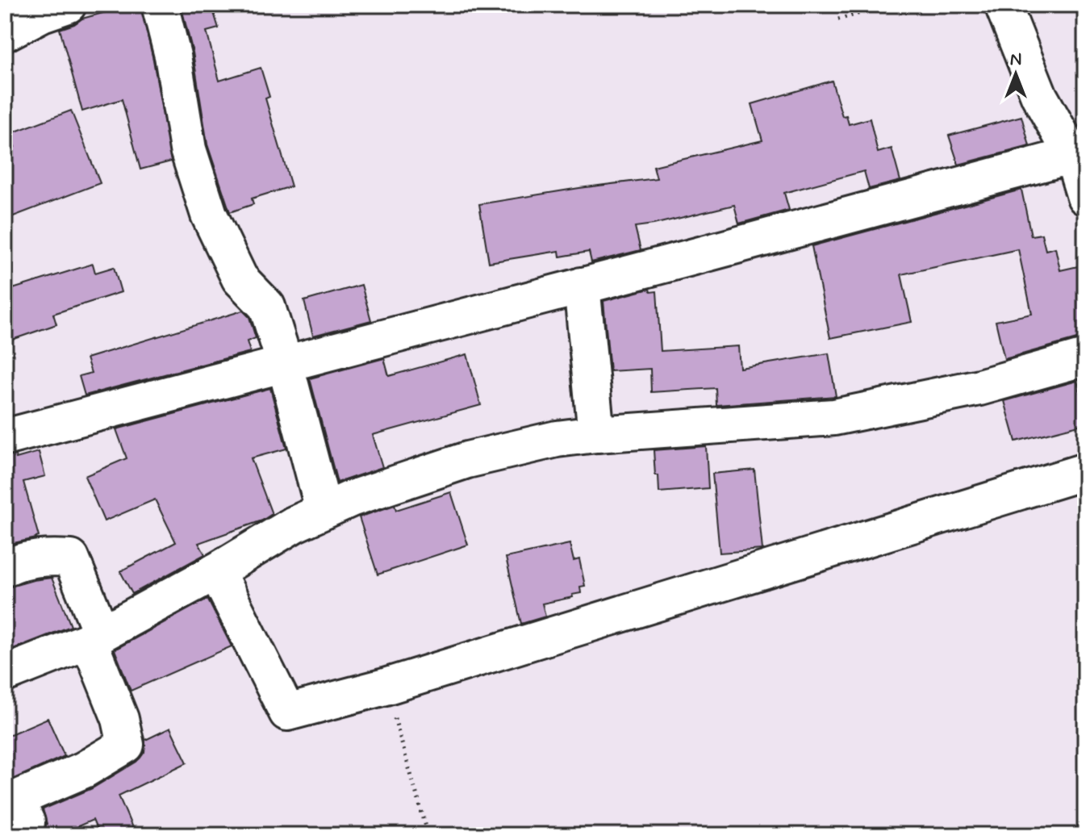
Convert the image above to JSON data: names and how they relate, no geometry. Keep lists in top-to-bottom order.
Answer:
{
  "north": "top"
}
